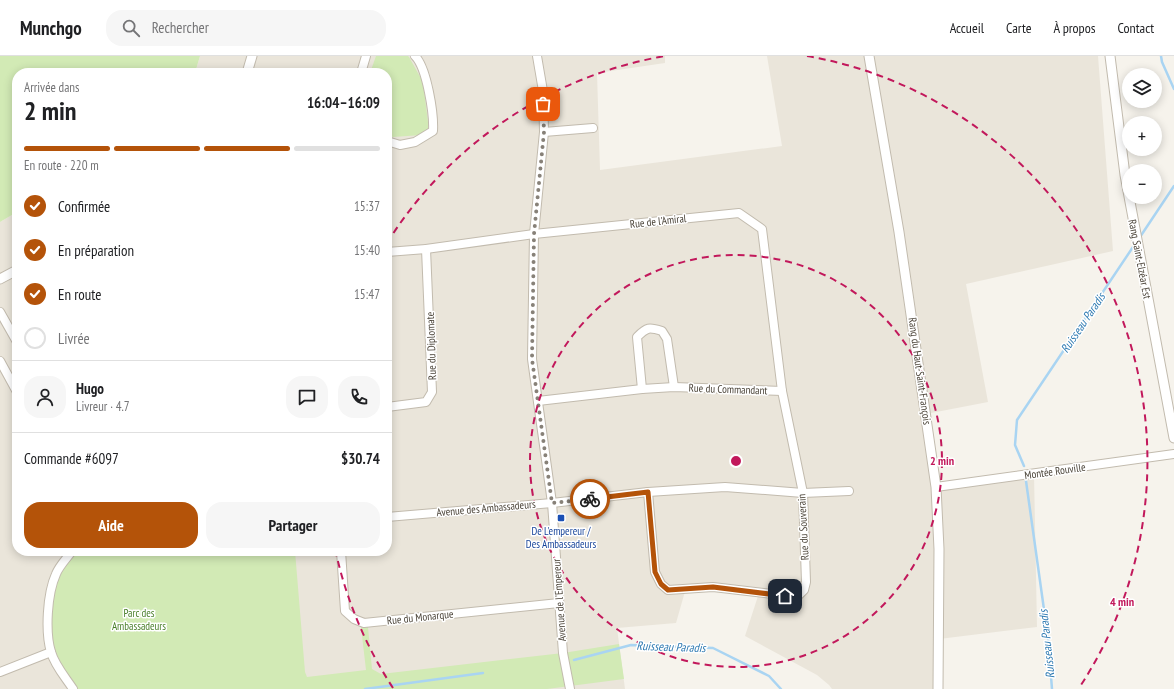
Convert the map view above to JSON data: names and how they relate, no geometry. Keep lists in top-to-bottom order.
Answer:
{
  "streets": {
    "street": [
      "Rue de l'Amiral",
      "Rang Saint-Elzéar Est",
      "Rue du Diplomate",
      "Rang du Haut-Saint-François",
      "Rue du Commandant",
      "Montée Rouville",
      "Avenue des Ambassadeurs",
      "Rue du Souverain",
      "Avenue de l'Empereur",
      "Rue du Monarque"
    ]
  },
  "crossings": [
    ["Rue de l'Amiral", "Rue du Diplomate"],
    ["Rue de l'Amiral", "Rue du Commandant"],
    ["Rue de l'Amiral", "Rue du Souverain"],
    ["Rue de l'Amiral", "Avenue de l'Empereur"],
    ["Rang du Haut-Saint-François", "Montée Rouville"],
    ["Rue du Commandant", "Rue du Souverain"],
    ["Rue du Commandant", "Avenue de l'Empereur"],
    ["Avenue des Ambassadeurs", "Rue du Souverain"],
    ["Avenue des Ambassadeurs", "Avenue de l'Empereur"],
    ["Avenue de l'Empereur", "Rue du Monarque"]
  ],
  "water": ["Ruisseau Paradis"],
  "parks": ["Parc des Ambassadeurs"],
  "places": {
    "transit": ["De L'empereur / Des Ambassadeurs"]
  },
  "page": {
    "header": "Munchgo",
    "search": "Rechercher",
    "nav": [
      "Accueil",
      "Carte",
      "À propos",
      "Contact"
    ],
    "map_buttons": ["+", "−"],
    "heading": ["2 min", "Arrivée dans", "16:04–16:09"],
    "panel": [
      "Hugo",
      "Livreur · 4.7",
      "Commande #6097",
      "$30.74"
    ],
    "bar": "En route · 220 m",
    "list": [
      ["Confirmée", "15:37"],
      ["En préparation", "15:40"],
      ["En route", "15:47"],
      "Livrée"
    ],
    "buttons": ["Aide", "Partager"]
  },
  "rings": ["2 min", "4 min"]
}
